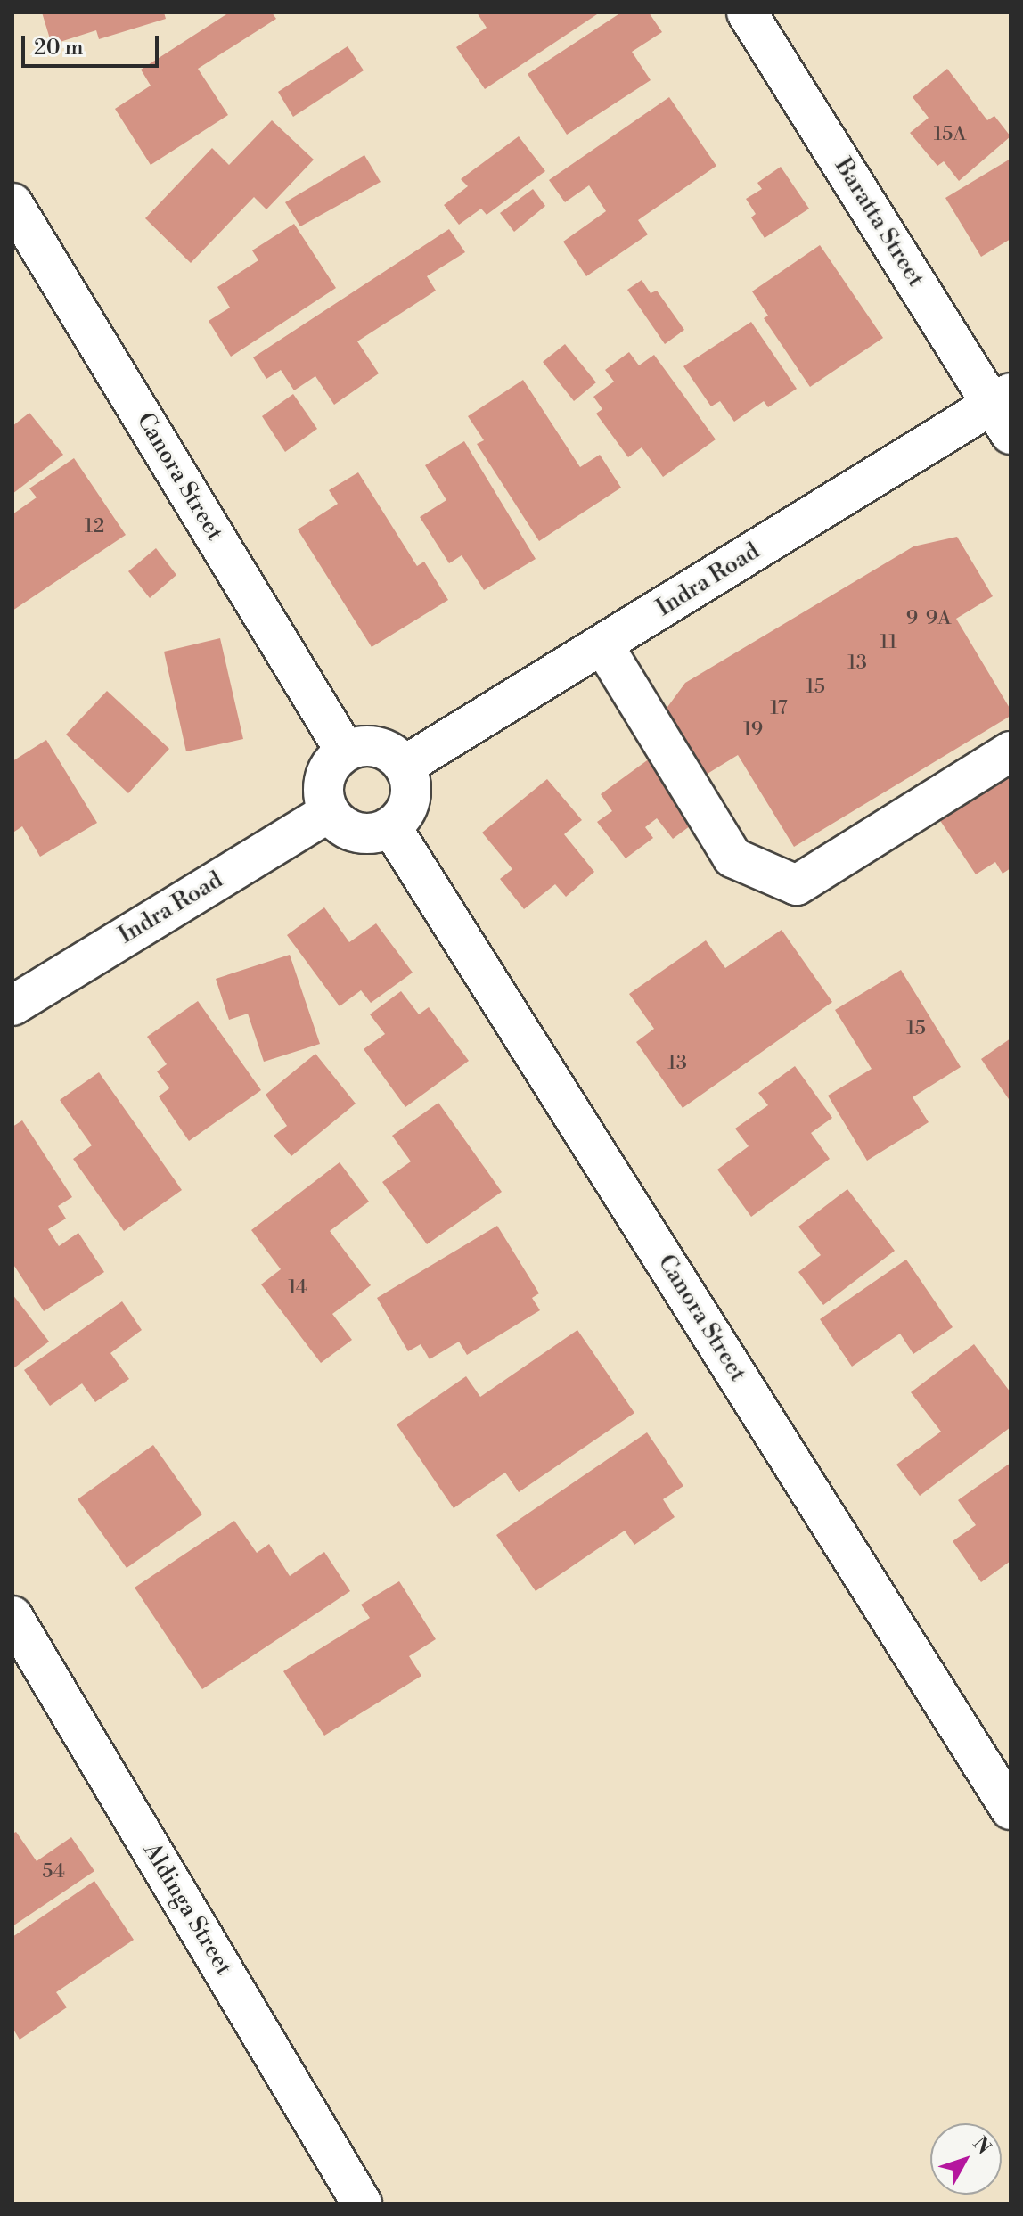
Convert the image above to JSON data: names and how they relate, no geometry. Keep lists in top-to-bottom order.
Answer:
{
  "streets": {
    "street": [
      "Baratta Street",
      "Canora Street",
      "Indra Road",
      "Aldinga Street"
    ]
  },
  "crossings": [
    ["Baratta Street", "Indra Road"],
    ["Canora Street", "Indra Road"]
  ],
  "house_numbers": [
    "15A",
    "12",
    "9-9A",
    "11",
    "13",
    "15",
    "17",
    "19",
    "15",
    "13",
    "14",
    "54"
  ],
  "scale_bar": "20 m",
  "north": "top right"
}
